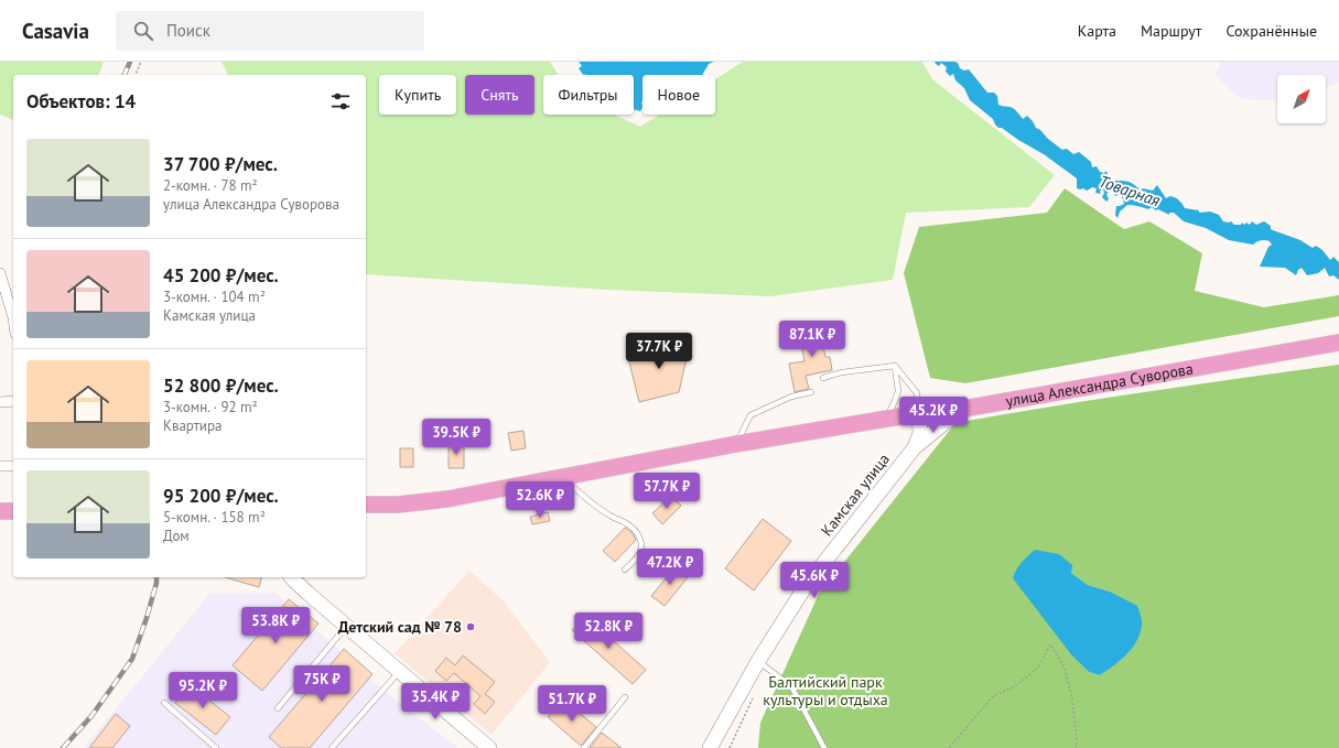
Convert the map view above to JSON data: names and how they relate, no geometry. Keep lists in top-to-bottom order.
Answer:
{
  "streets": {
    "main road": ["улица Александра Суворова", "Камская улица"]
  },
  "crossings": [
    ["улица Александра Суворова", "Камская улица"]
  ],
  "water": ["Товарная"],
  "parks": ["Балтийский парк культуры и отдыха"],
  "places": ["Детский сад № 78"],
  "north": "top right",
  "page": {
    "header": "Casavia",
    "search": "Поиск",
    "nav": ["Карта", "Маршрут", "Сохранённые"],
    "chip": [
      "Купить",
      "Снять",
      "Фильтры",
      "Новое"
    ],
    "heading": "Объектов: 14",
    "list": [
      {
        "name": "37 700 ₽/мес.",
        "note": "2-комн. · 78 m² · улица Александра Суворова"
      },
      {
        "name": "45 200 ₽/мес.",
        "note": "3-комн. · 104 m² · Камская улица"
      },
      {
        "name": "52 800 ₽/мес.",
        "note": "3-комн. · 92 m² · Квартира"
      },
      {
        "name": "95 200 ₽/мес.",
        "note": "5-комн. · 158 m² · Дом"
      }
    ],
    "price": [
      "87.1K ₽",
      "37.7K ₽",
      "45.2K ₽",
      "39.5K ₽",
      "57.7K ₽",
      "52.6K ₽",
      "47.2K ₽",
      "45.6K ₽",
      "53.8K ₽",
      "52.8K ₽",
      "75K ₽",
      "95.2K ₽",
      "35.4K ₽",
      "51.7K ₽"
    ]
  }
}
